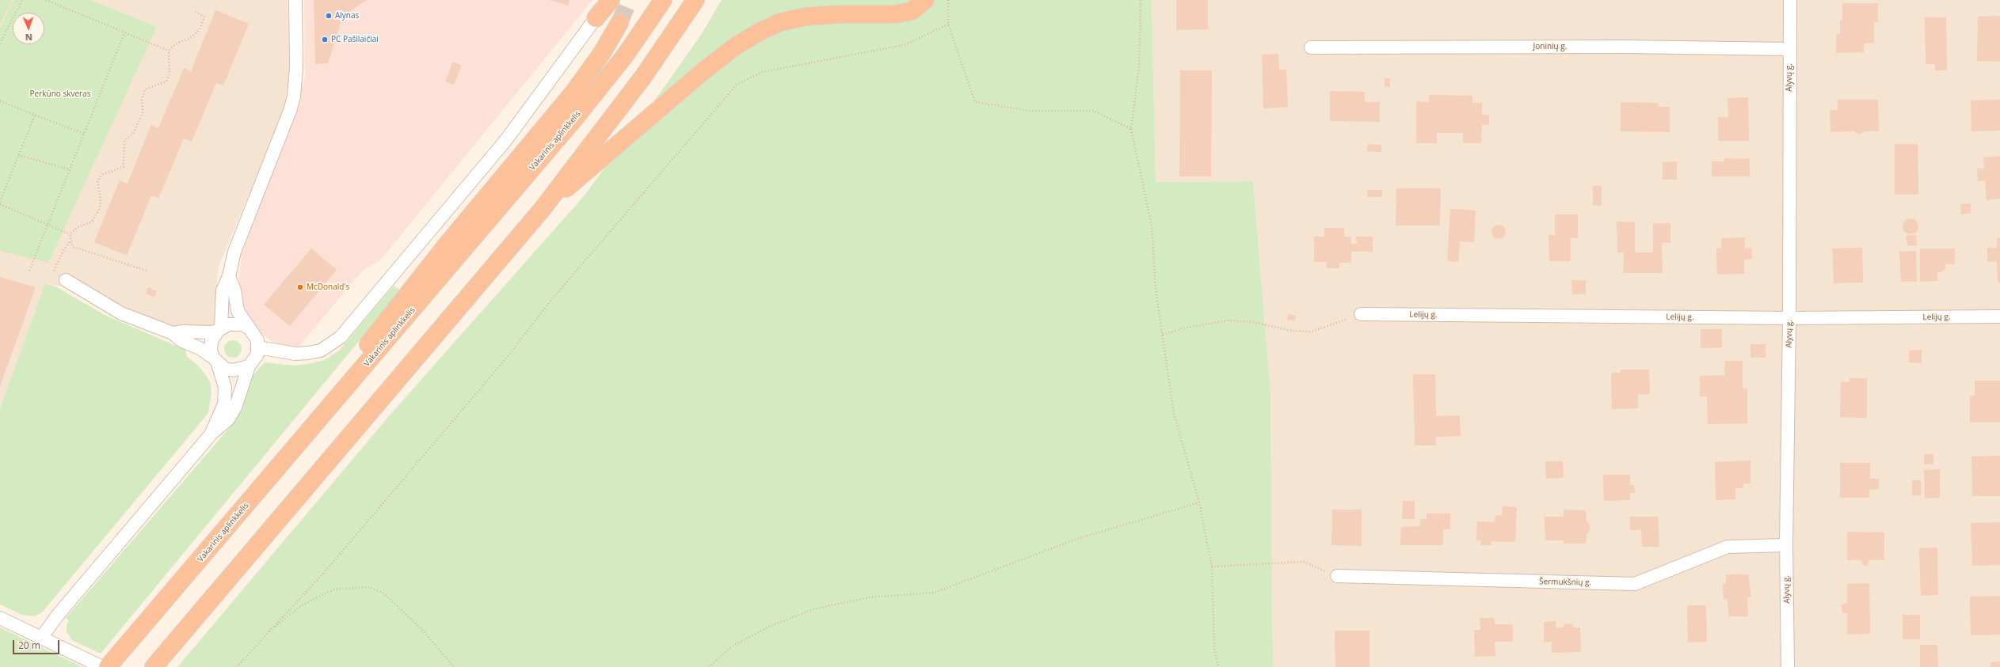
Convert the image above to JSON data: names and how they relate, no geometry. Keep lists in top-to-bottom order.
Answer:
{
  "streets": {
    "highway": ["Vakarinis aplinkkelis"],
    "street": [
      "Joninių g.",
      "Alyvų g.",
      "Lelijų g.",
      "Šermukšnių g."
    ]
  },
  "crossings": [
    ["Joninių g.", "Alyvų g."],
    ["Alyvų g.", "Lelijų g."],
    ["Alyvų g.", "Šermukšnių g."]
  ],
  "parks": ["Perkūno skveras"],
  "places": ["Alynas", "PC Pašilaičiai", "McDonald's"],
  "scale_bar": "20 m",
  "north": "bottom"
}
